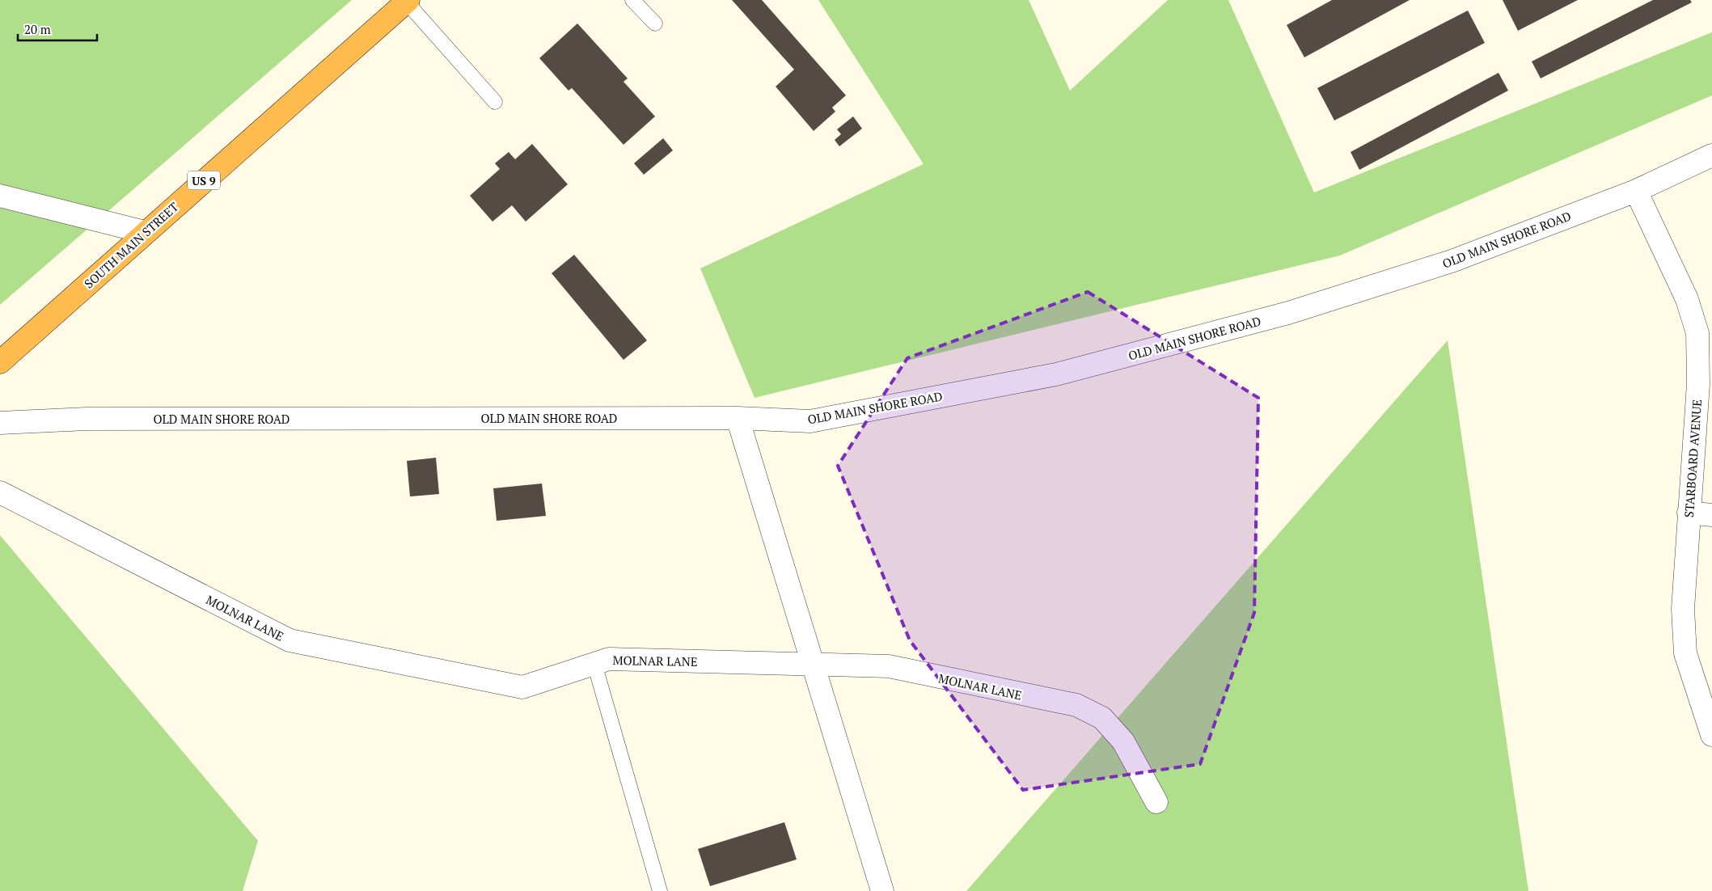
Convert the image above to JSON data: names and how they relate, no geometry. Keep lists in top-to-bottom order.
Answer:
{
  "streets": {
    "highway": ["US 9", "SOUTH MAIN STREET"],
    "street": ["OLD MAIN SHORE ROAD", "STARBOARD AVENUE", "MOLNAR LANE"]
  },
  "crossings": [
    ["OLD MAIN SHORE ROAD", "STARBOARD AVENUE"]
  ],
  "scale_bar": "20 m"
}
